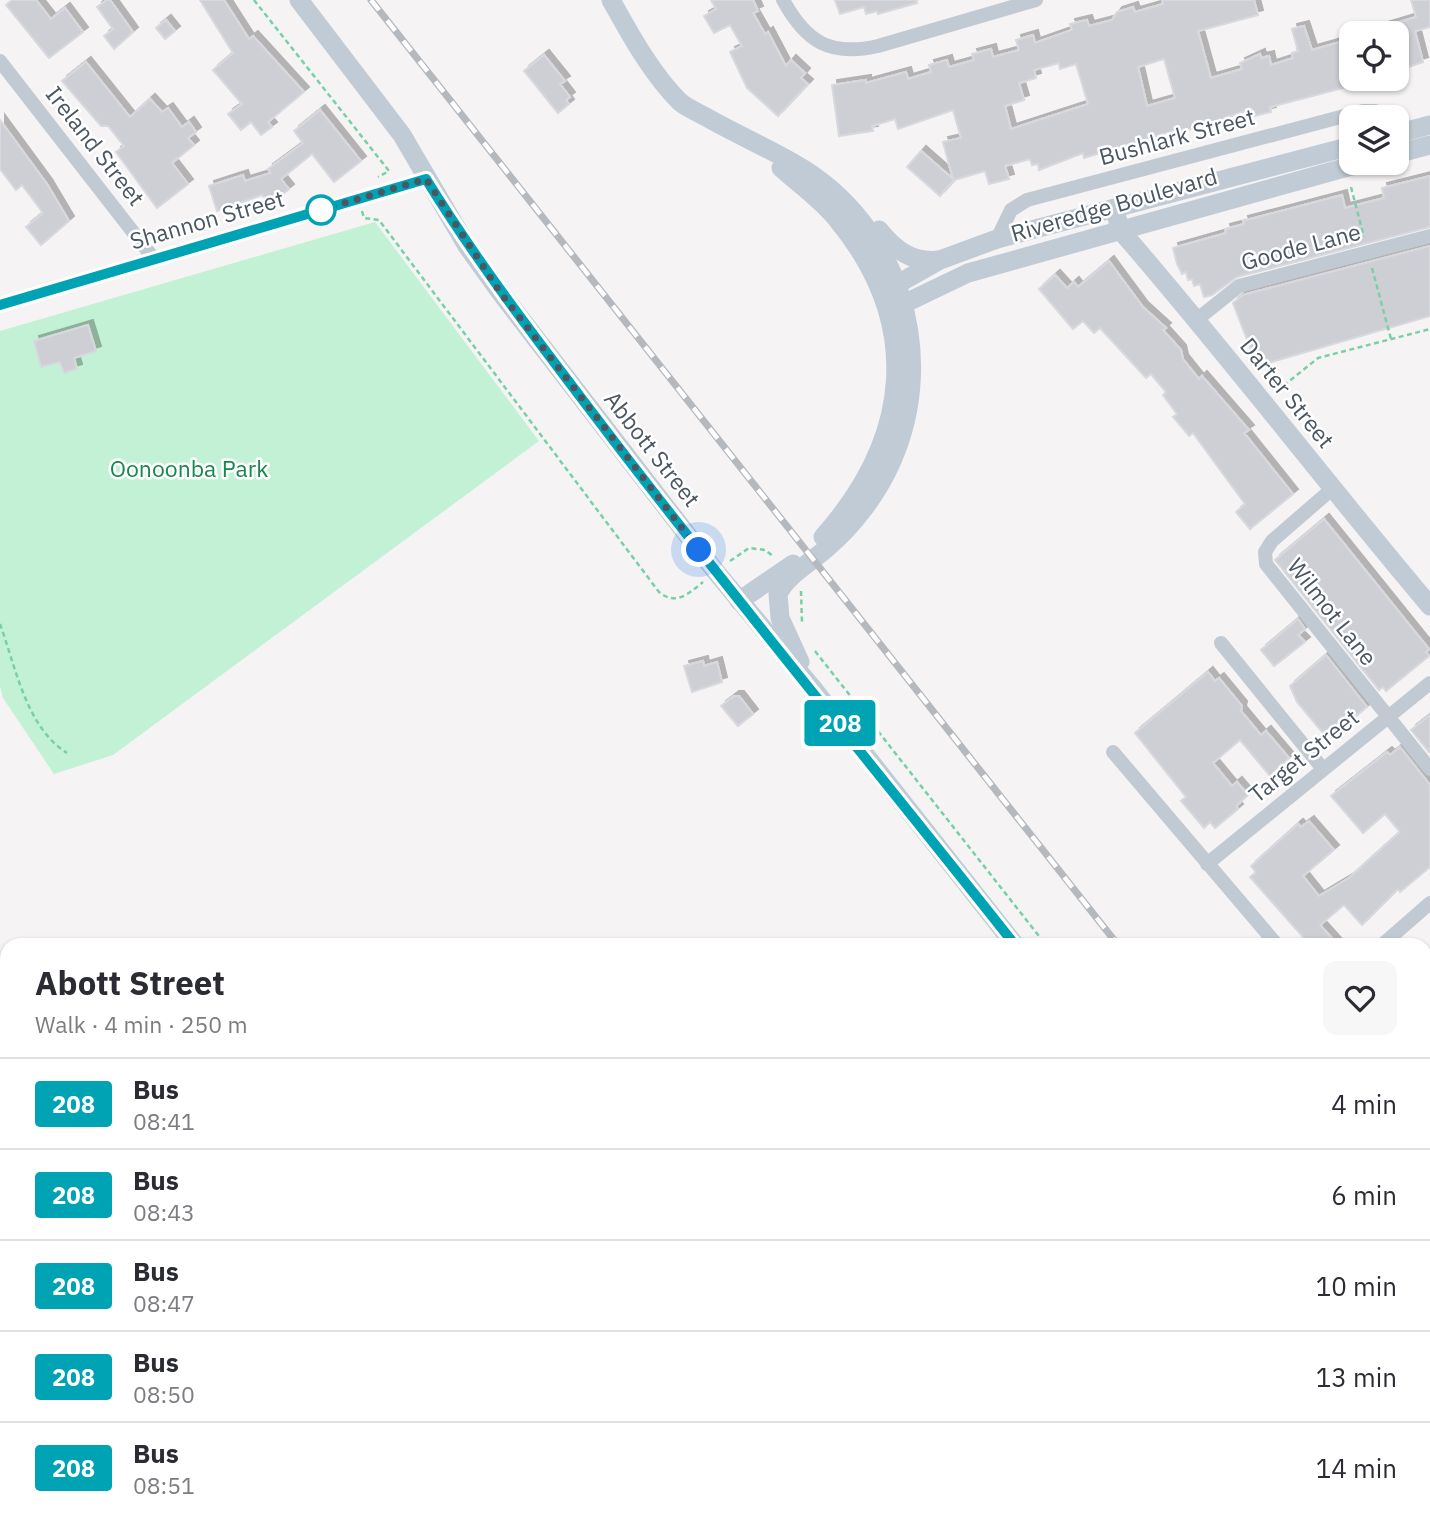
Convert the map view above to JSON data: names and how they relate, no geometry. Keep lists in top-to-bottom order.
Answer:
{
  "streets": {
    "street": [
      "Bushlark Street",
      "Ireland Street",
      "Riveredge Boulevard",
      "Shannon Street",
      "Goode Lane",
      "Darter Street",
      "Abbott Street",
      "Wilmot Lane",
      "Target Street"
    ]
  },
  "crossings": [
    ["Bushlark Street", "Riveredge Boulevard"],
    ["Ireland Street", "Shannon Street"],
    ["Riveredge Boulevard", "Darter Street"],
    ["Shannon Street", "Abbott Street"],
    ["Goode Lane", "Darter Street"],
    ["Darter Street", "Wilmot Lane"],
    ["Wilmot Lane", "Target Street"]
  ],
  "parks": ["Oonoonba Park"],
  "lines": ["bus line 208"],
  "page": {
    "on_map": "208",
    "heading": ["Abott Street", "Walk · 4 min · 250 m"],
    "list": [
      {
        "mark": "208",
        "name": "Bus",
        "note": "08:41",
        "value": "4 min"
      },
      {
        "mark": "208",
        "name": "Bus",
        "note": "08:43",
        "value": "6 min"
      },
      {
        "mark": "208",
        "name": "Bus",
        "note": "08:47",
        "value": "10 min"
      },
      {
        "mark": "208",
        "name": "Bus",
        "note": "08:50",
        "value": "13 min"
      },
      {
        "mark": "208",
        "name": "Bus",
        "note": "08:51",
        "value": "14 min"
      }
    ]
  }
}
